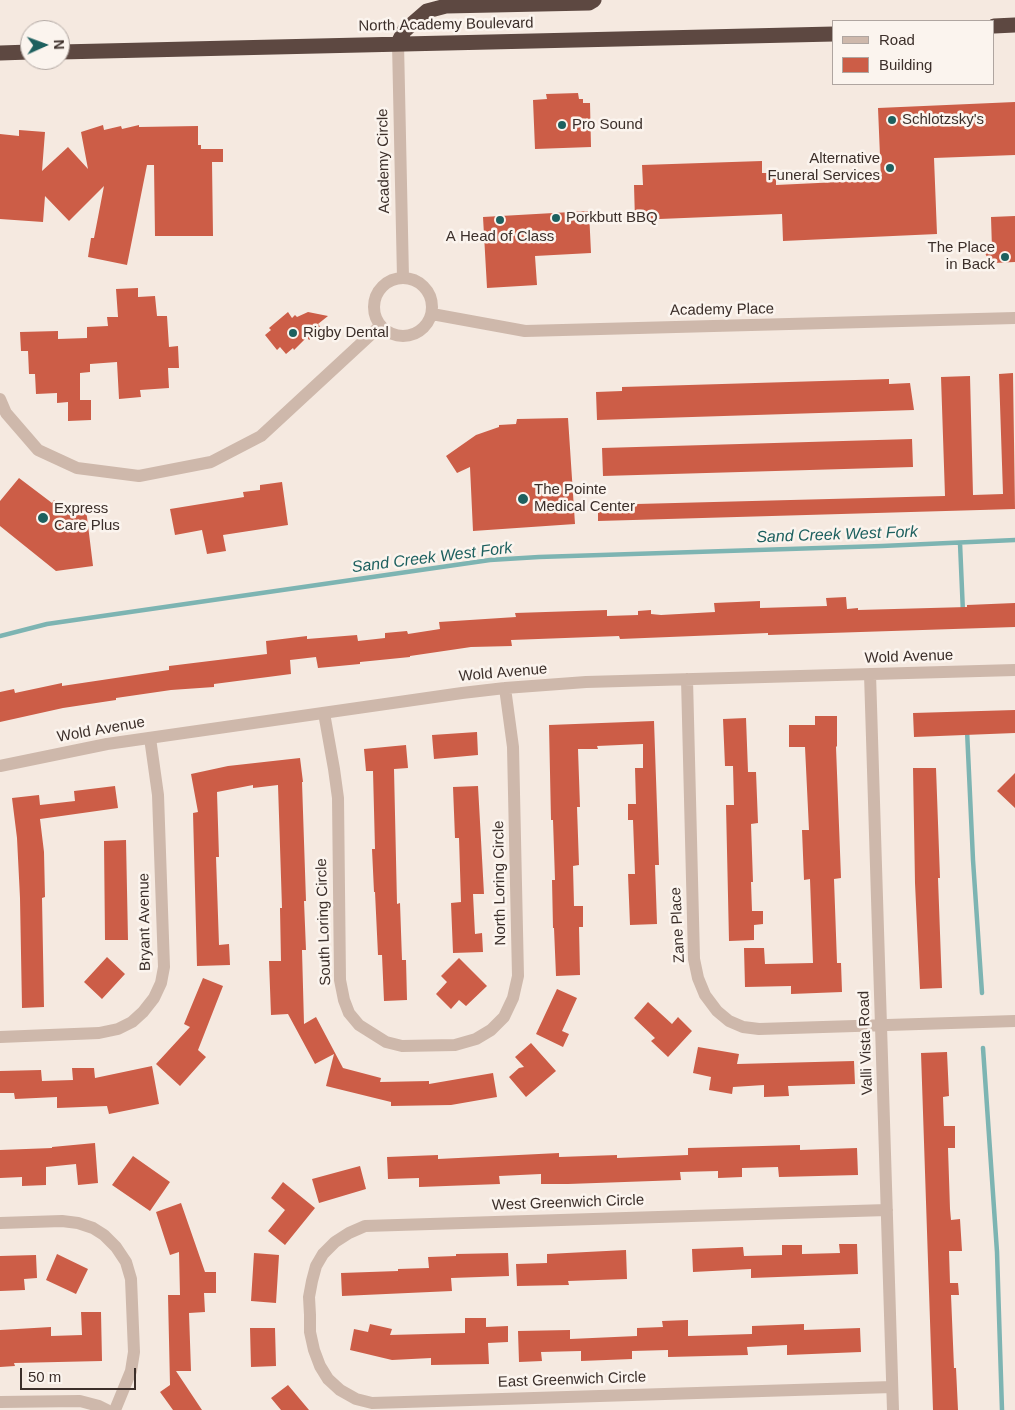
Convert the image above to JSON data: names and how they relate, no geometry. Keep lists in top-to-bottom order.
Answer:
{
  "streets": {
    "highway": ["North Academy Boulevard"],
    "street": [
      "Academy Circle",
      "Academy Place",
      "Wold Avenue",
      "North Loring Circle",
      "Bryant Avenue",
      "South Loring Circle",
      "Zane Place",
      "Valli Vista Road",
      "West Greenwich Circle",
      "East Greenwich Circle"
    ]
  },
  "crossings": [
    ["North Academy Boulevard", "Academy Circle"],
    ["Academy Circle", "Academy Place"],
    ["Wold Avenue", "North Loring Circle"],
    ["Wold Avenue", "Bryant Avenue"],
    ["Wold Avenue", "South Loring Circle"],
    ["Wold Avenue", "Zane Place"],
    ["Wold Avenue", "Valli Vista Road"],
    ["North Loring Circle", "South Loring Circle"],
    ["Zane Place", "Valli Vista Road"],
    ["Valli Vista Road", "West Greenwich Circle"],
    ["Valli Vista Road", "East Greenwich Circle"],
    ["West Greenwich Circle", "East Greenwich Circle"]
  ],
  "water": ["Sand Creek West Fork"],
  "places": [
    "Schlotzsky's",
    "Pro Sound",
    "Alternative Funeral Services",
    "Porkbutt BBQ",
    "A Head of Class",
    "The Place in Back",
    "Rigby Dental",
    "The Pointe Medical Center",
    "Express Care Plus"
  ],
  "legend": ["Road", "Building"],
  "scale_bar": "50 m",
  "north": "right"
}
